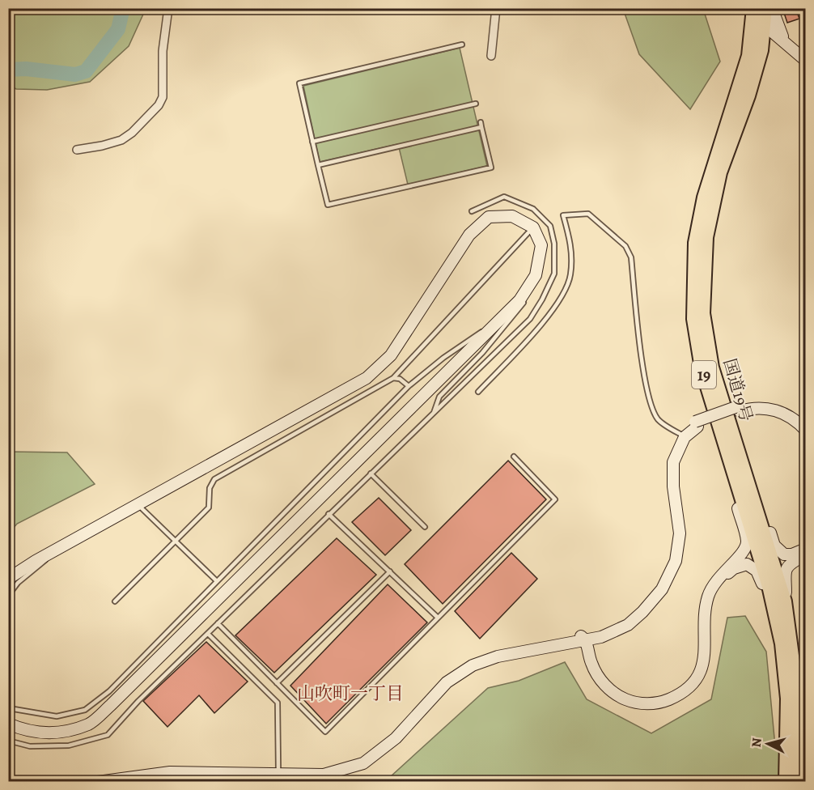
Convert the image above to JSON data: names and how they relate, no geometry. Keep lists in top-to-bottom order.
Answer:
{
  "streets": {
    "highway": ["19", "国道19号"]
  },
  "districts": ["山吹町一丁目"],
  "north": "left"
}
